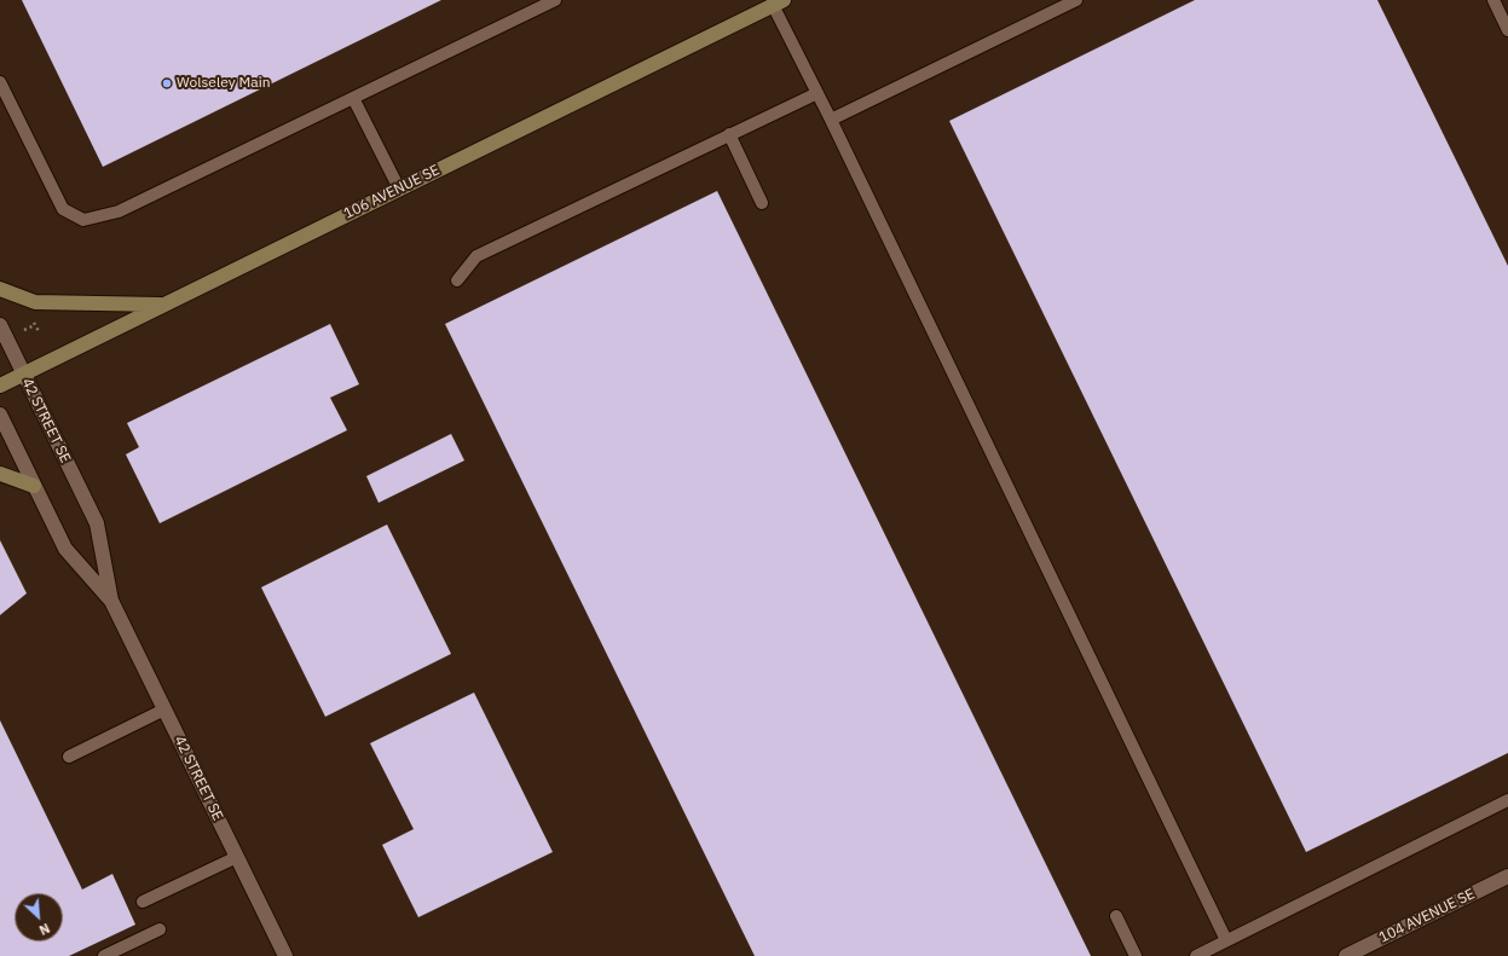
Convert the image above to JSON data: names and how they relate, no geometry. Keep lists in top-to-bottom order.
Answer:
{
  "streets": {
    "street": ["106 AVENUE SE", "42 STREET SE", "104 AVENUE SE"]
  },
  "crossings": [
    ["106 AVENUE SE", "42 STREET SE"]
  ],
  "places": ["Wolseley Main"],
  "north": "bottom right"
}
